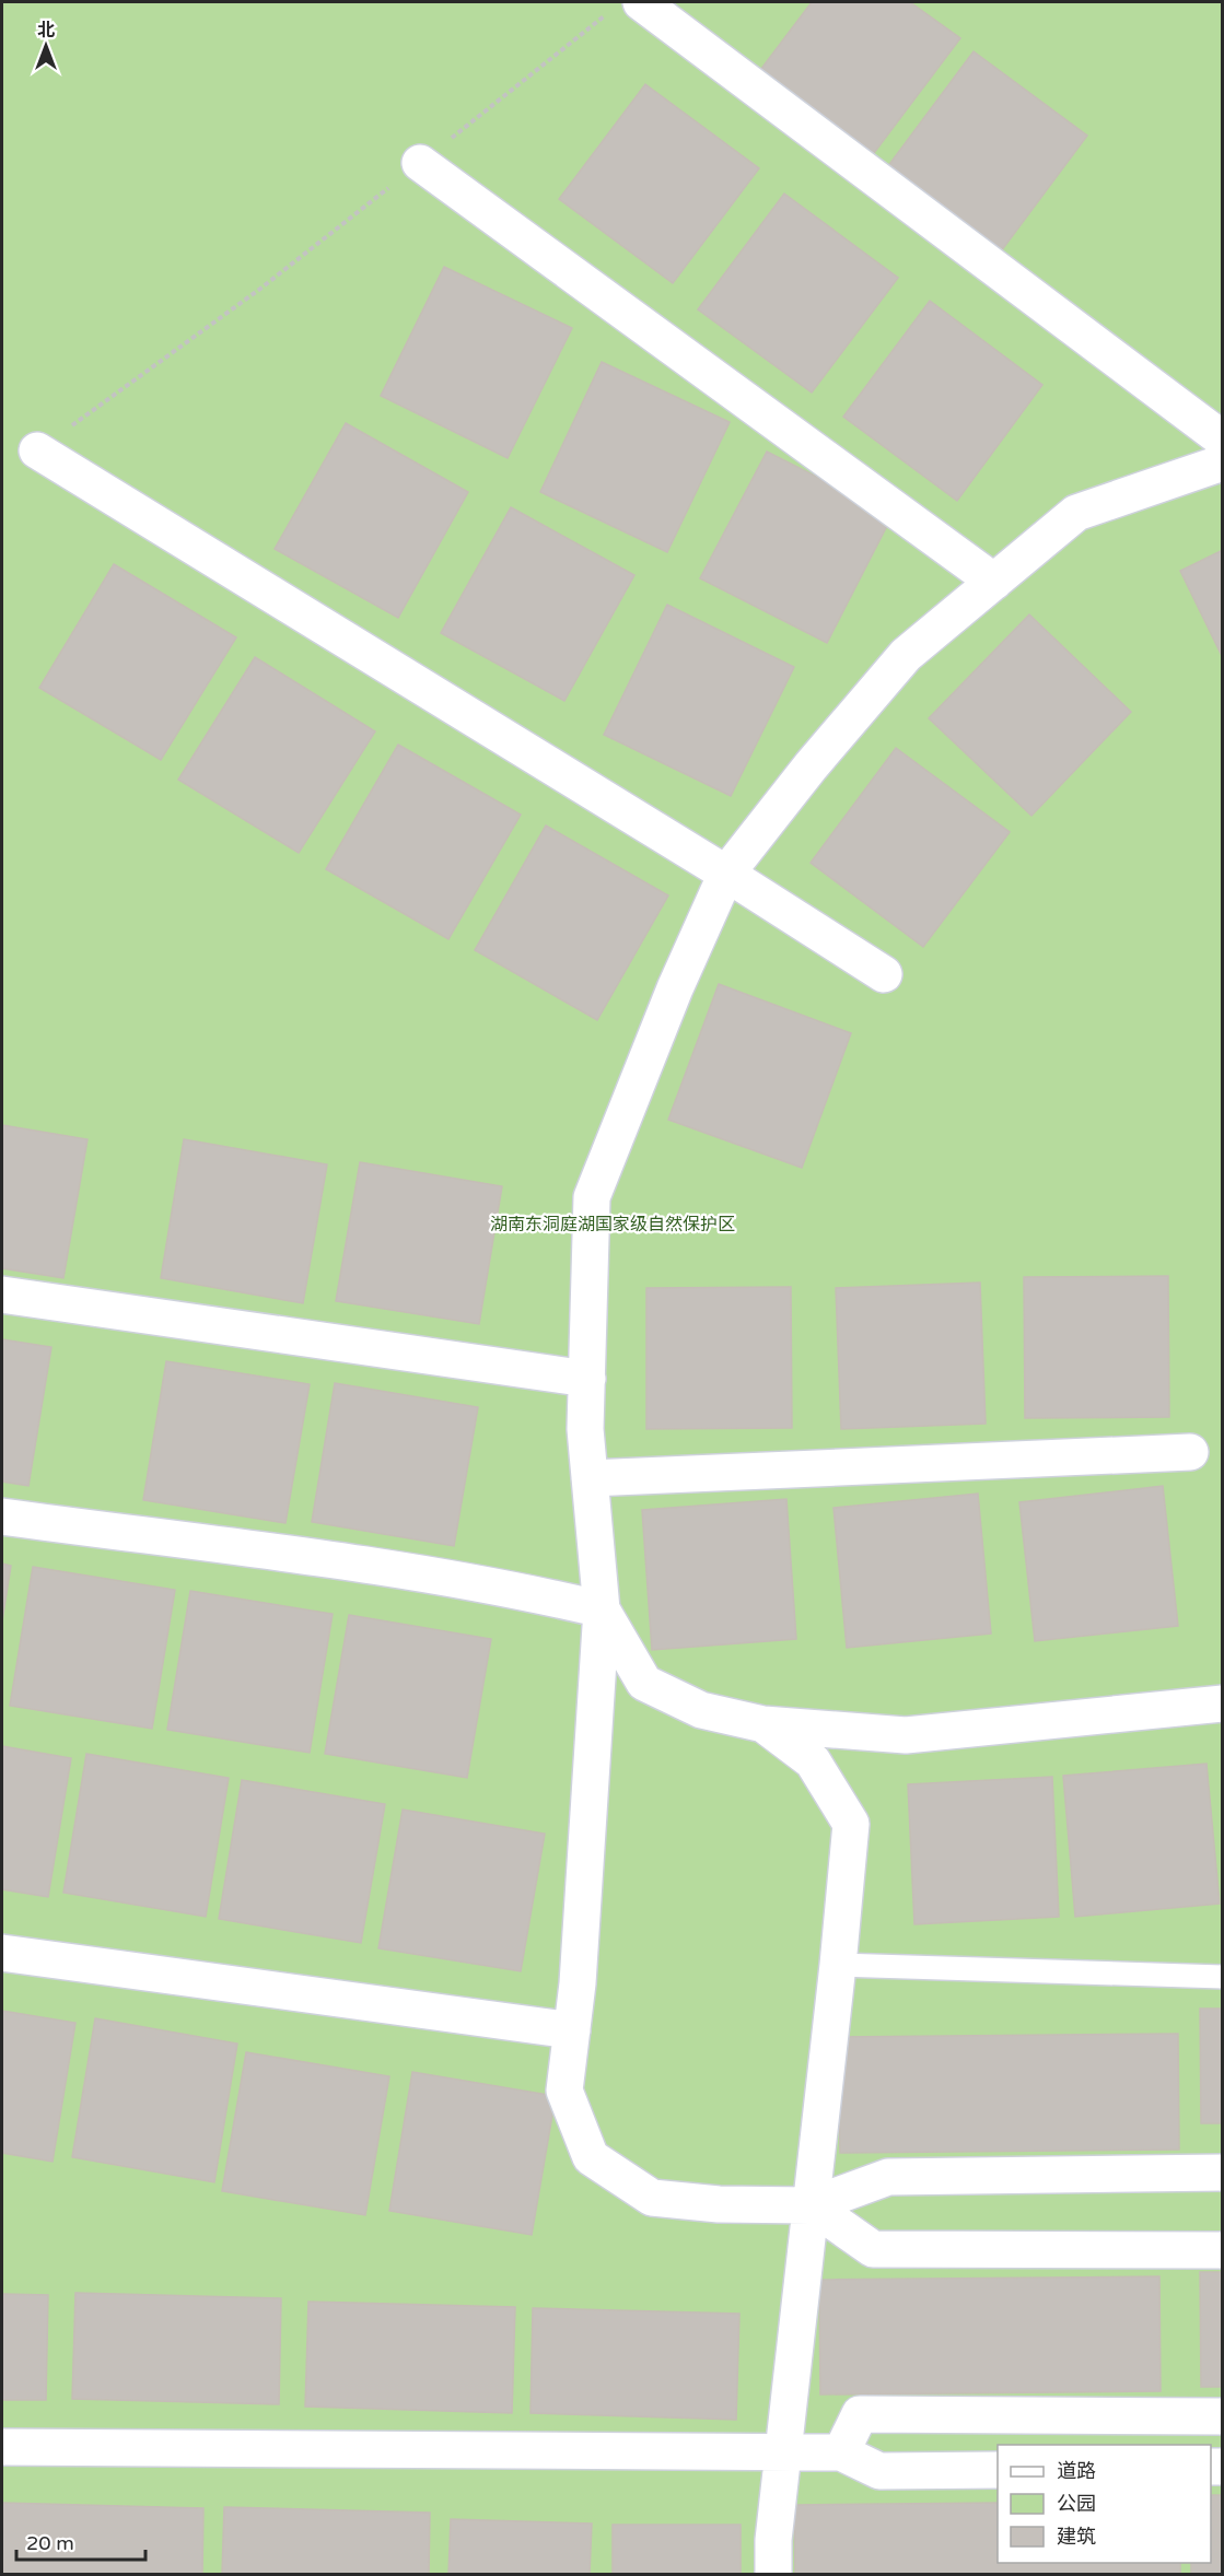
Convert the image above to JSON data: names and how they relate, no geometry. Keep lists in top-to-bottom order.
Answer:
{
  "parks": ["湖南东洞庭湖国家级自然保护区"],
  "legend": ["道路", "公园", "建筑"],
  "scale_bar": "20 m",
  "north": "top"
}
